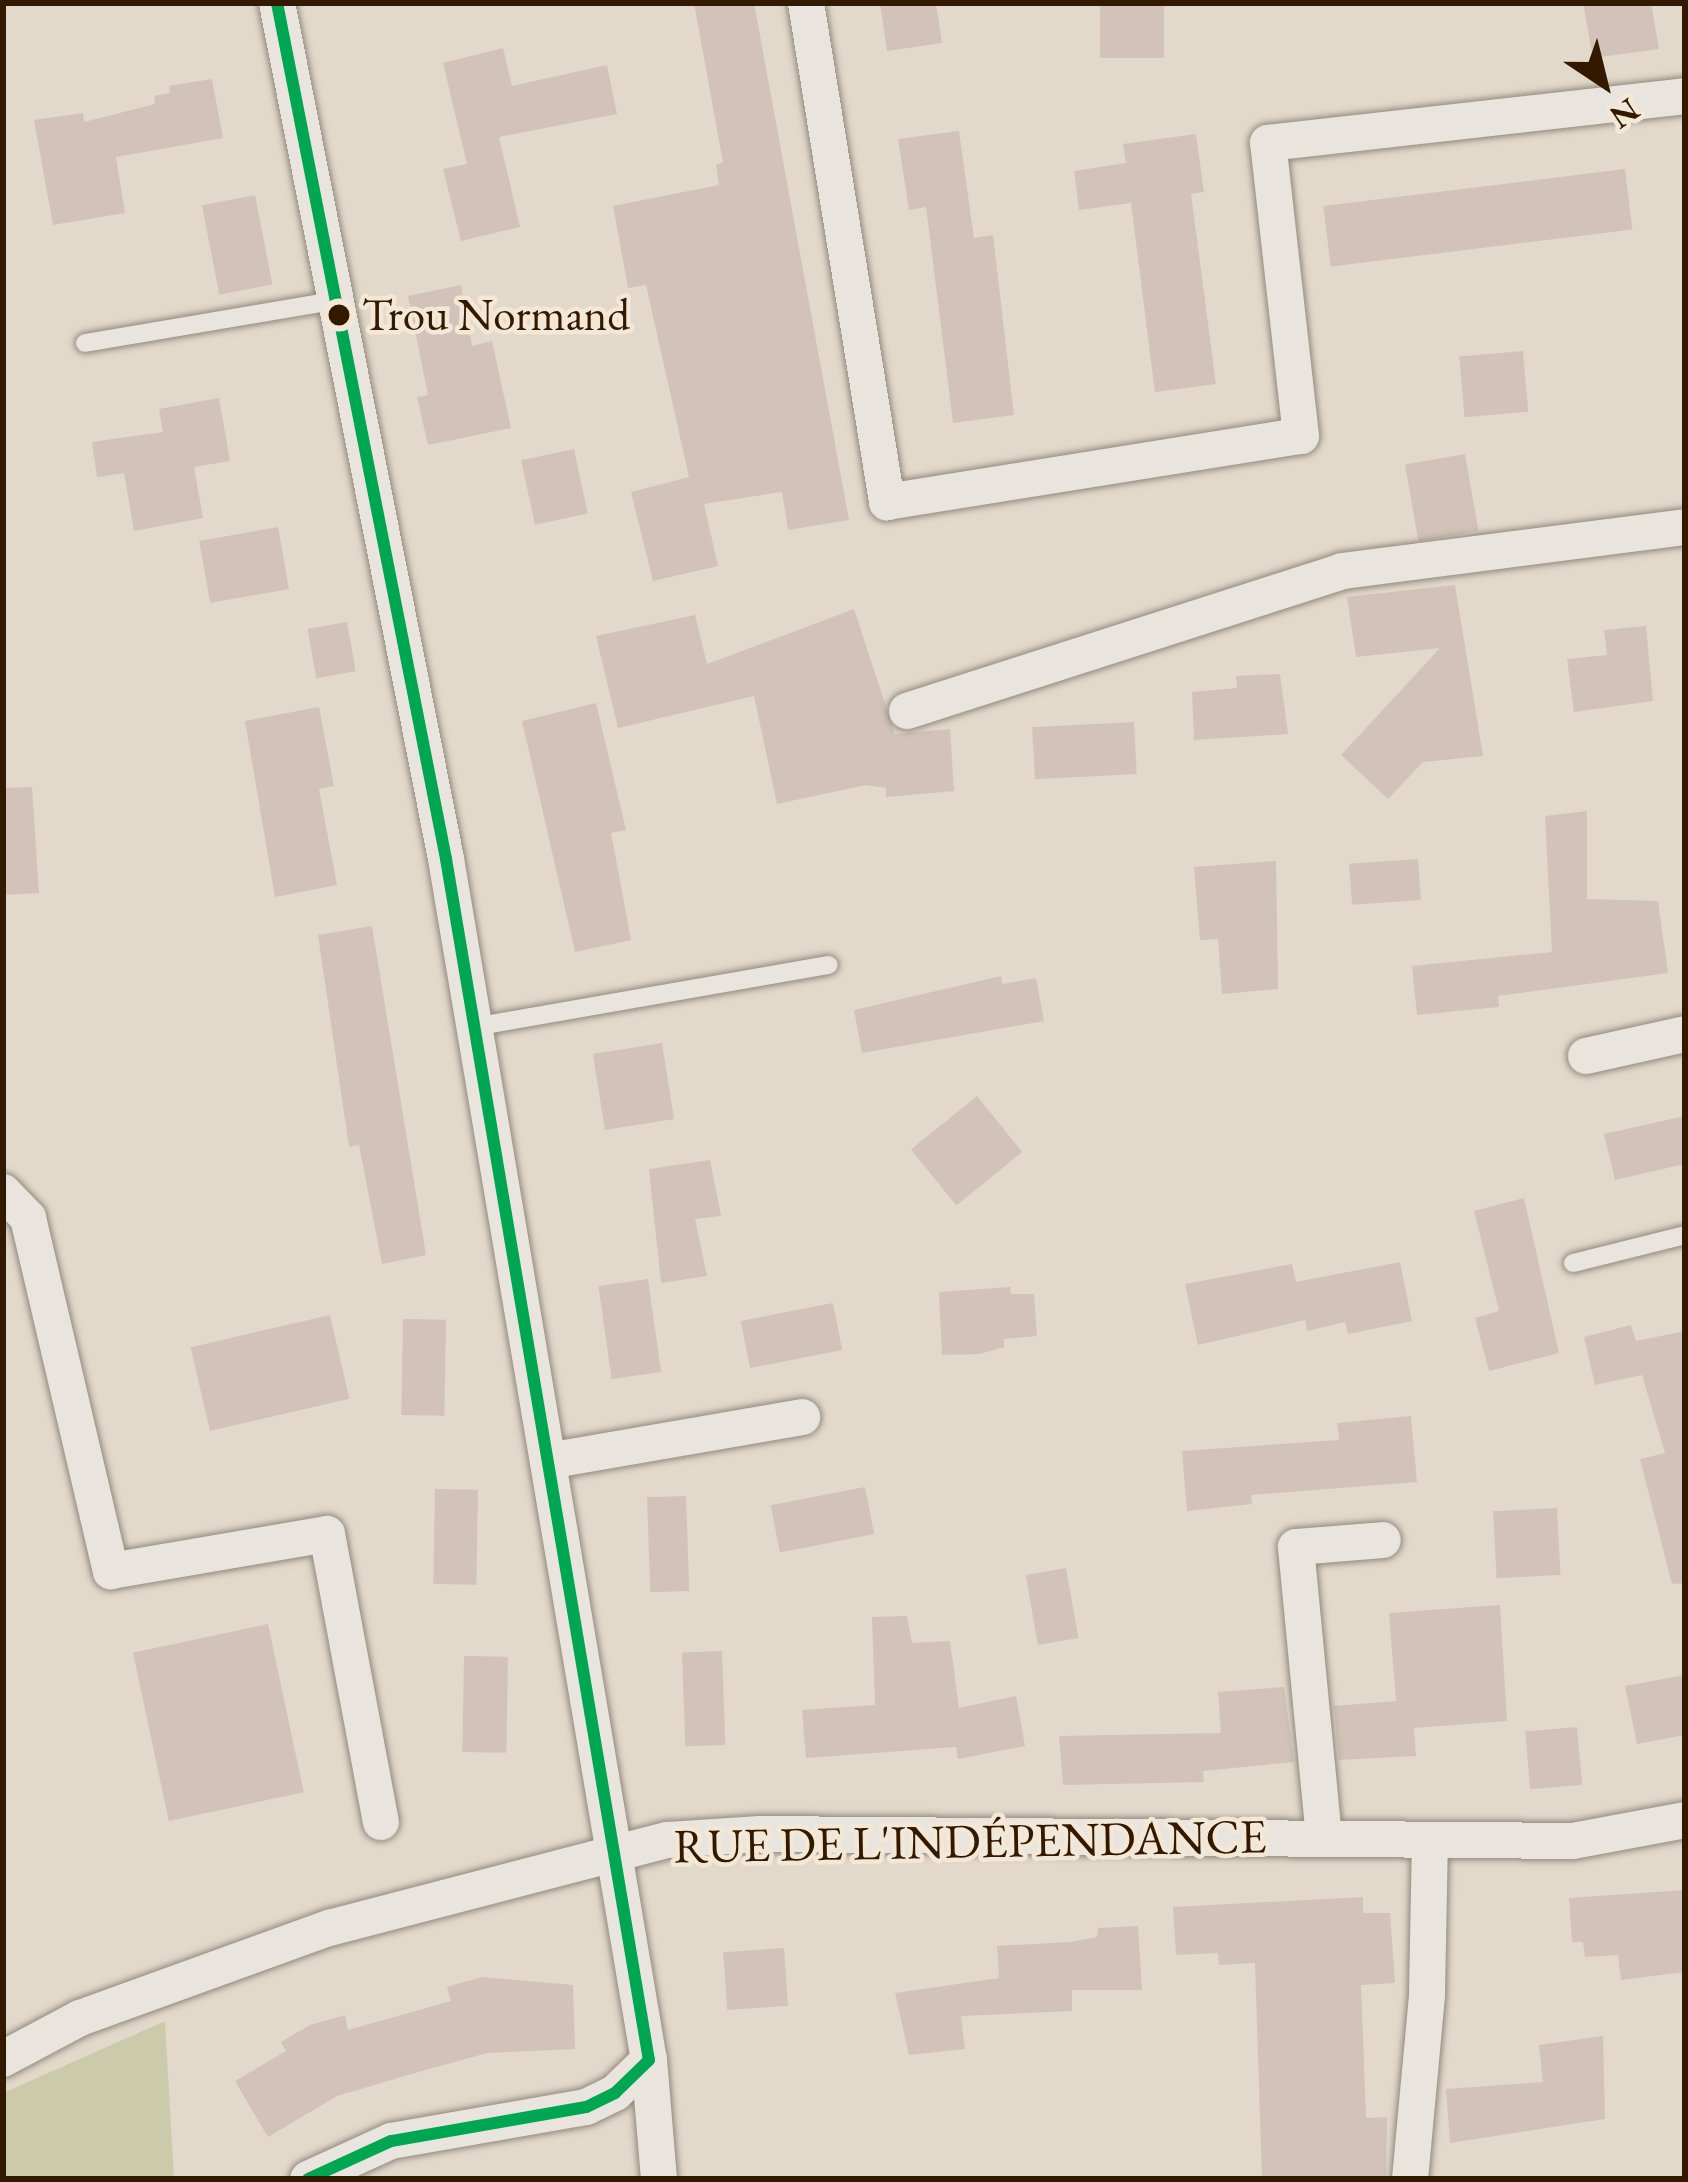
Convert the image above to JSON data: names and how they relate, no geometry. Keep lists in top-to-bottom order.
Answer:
{
  "streets": {
    "street": ["RUE DE L'INDÉPENDANCE"]
  },
  "places": ["Trou Normand"],
  "north": "bottom right"
}
